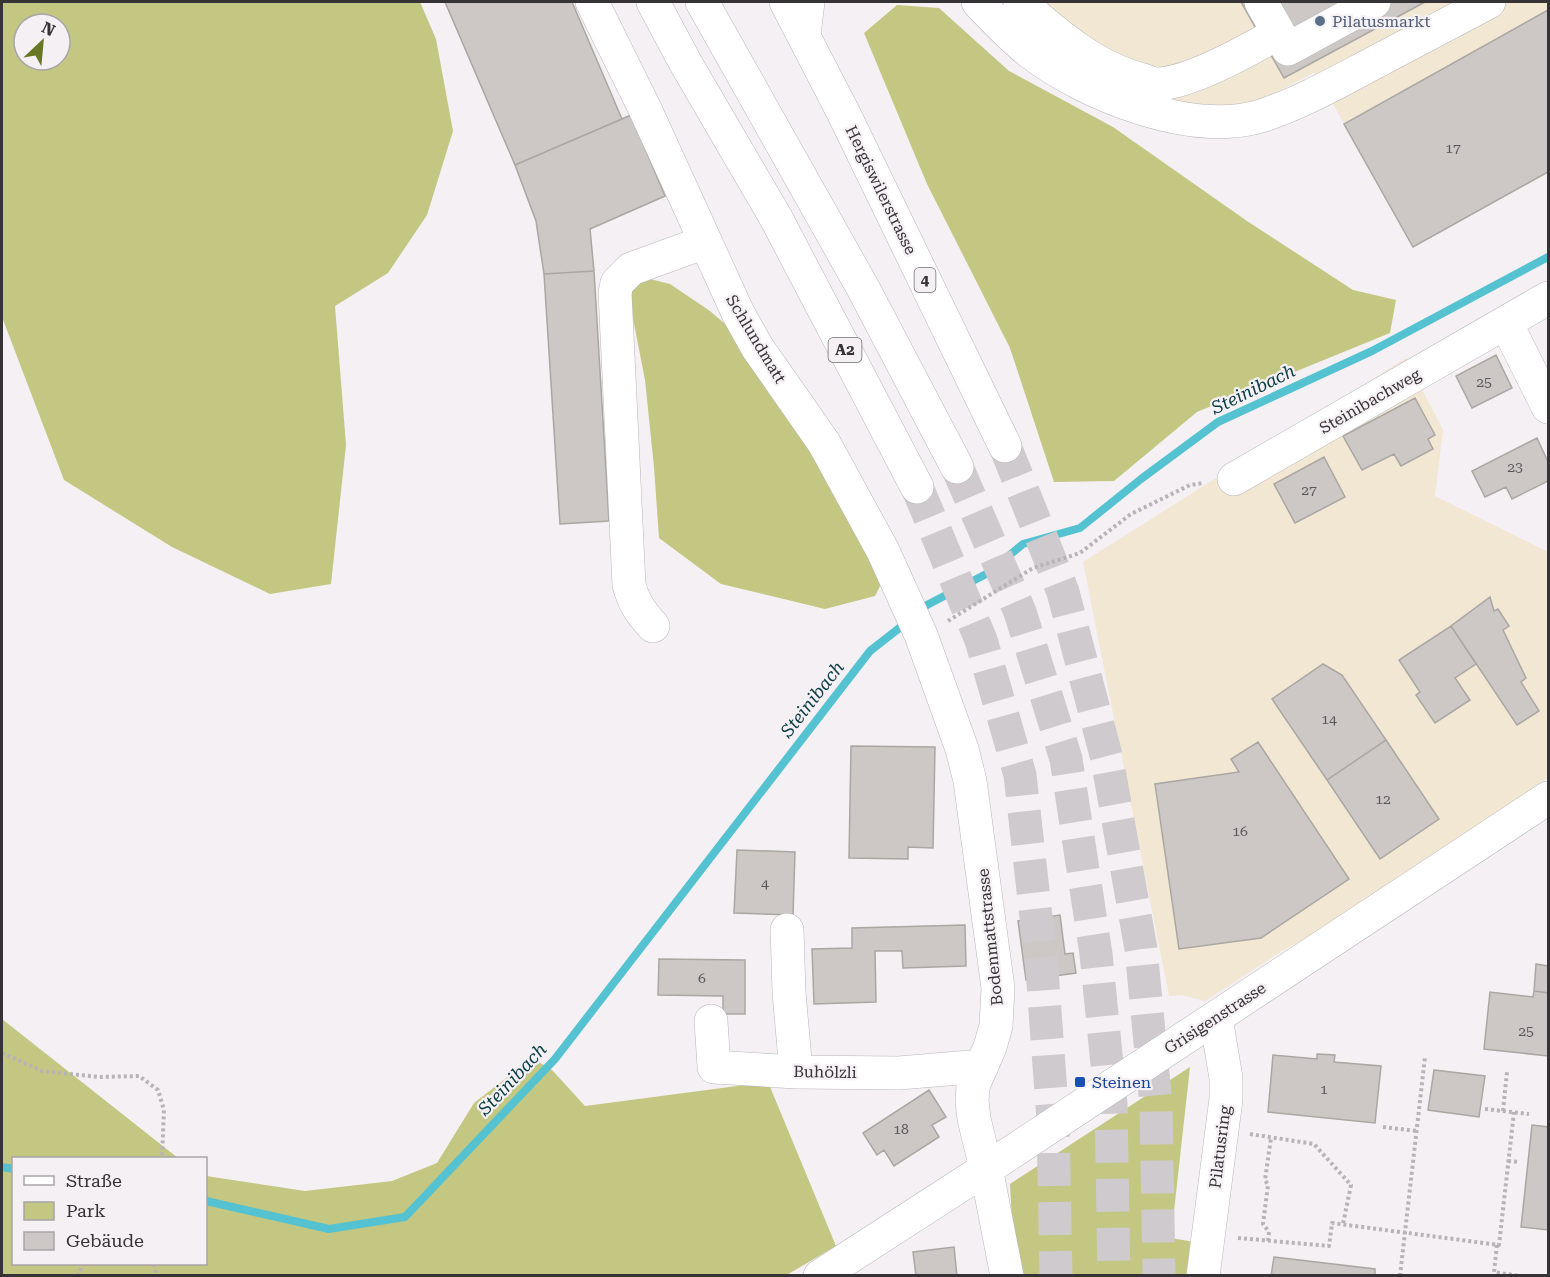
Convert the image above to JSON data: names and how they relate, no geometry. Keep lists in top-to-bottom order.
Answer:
{
  "streets": {
    "main road": [
      "Hergiswilerstrasse",
      "4",
      "Schlundmatt",
      "A2",
      "Steinibachweg",
      "Bodenmattstrasse",
      "Grisigenstrasse",
      "Buhölzli",
      "Pilatusring"
    ]
  },
  "crossings": [
    ["Schlundmatt", "Bodenmattstrasse"],
    ["Bodenmattstrasse", "Grisigenstrasse"],
    ["Bodenmattstrasse", "Buhölzli"],
    ["Grisigenstrasse", "Pilatusring"]
  ],
  "water": ["Steinibach"],
  "places": {
    "other": ["Pilatusmarkt"],
    "transit": ["Steinen"]
  },
  "house_numbers": [
    "17",
    "25",
    "23",
    "27",
    "14",
    "12",
    "16",
    "4",
    "6",
    "25",
    "1",
    "18"
  ],
  "legend": ["Straße", "Park", "Gebäude"],
  "north": "top right"
}
